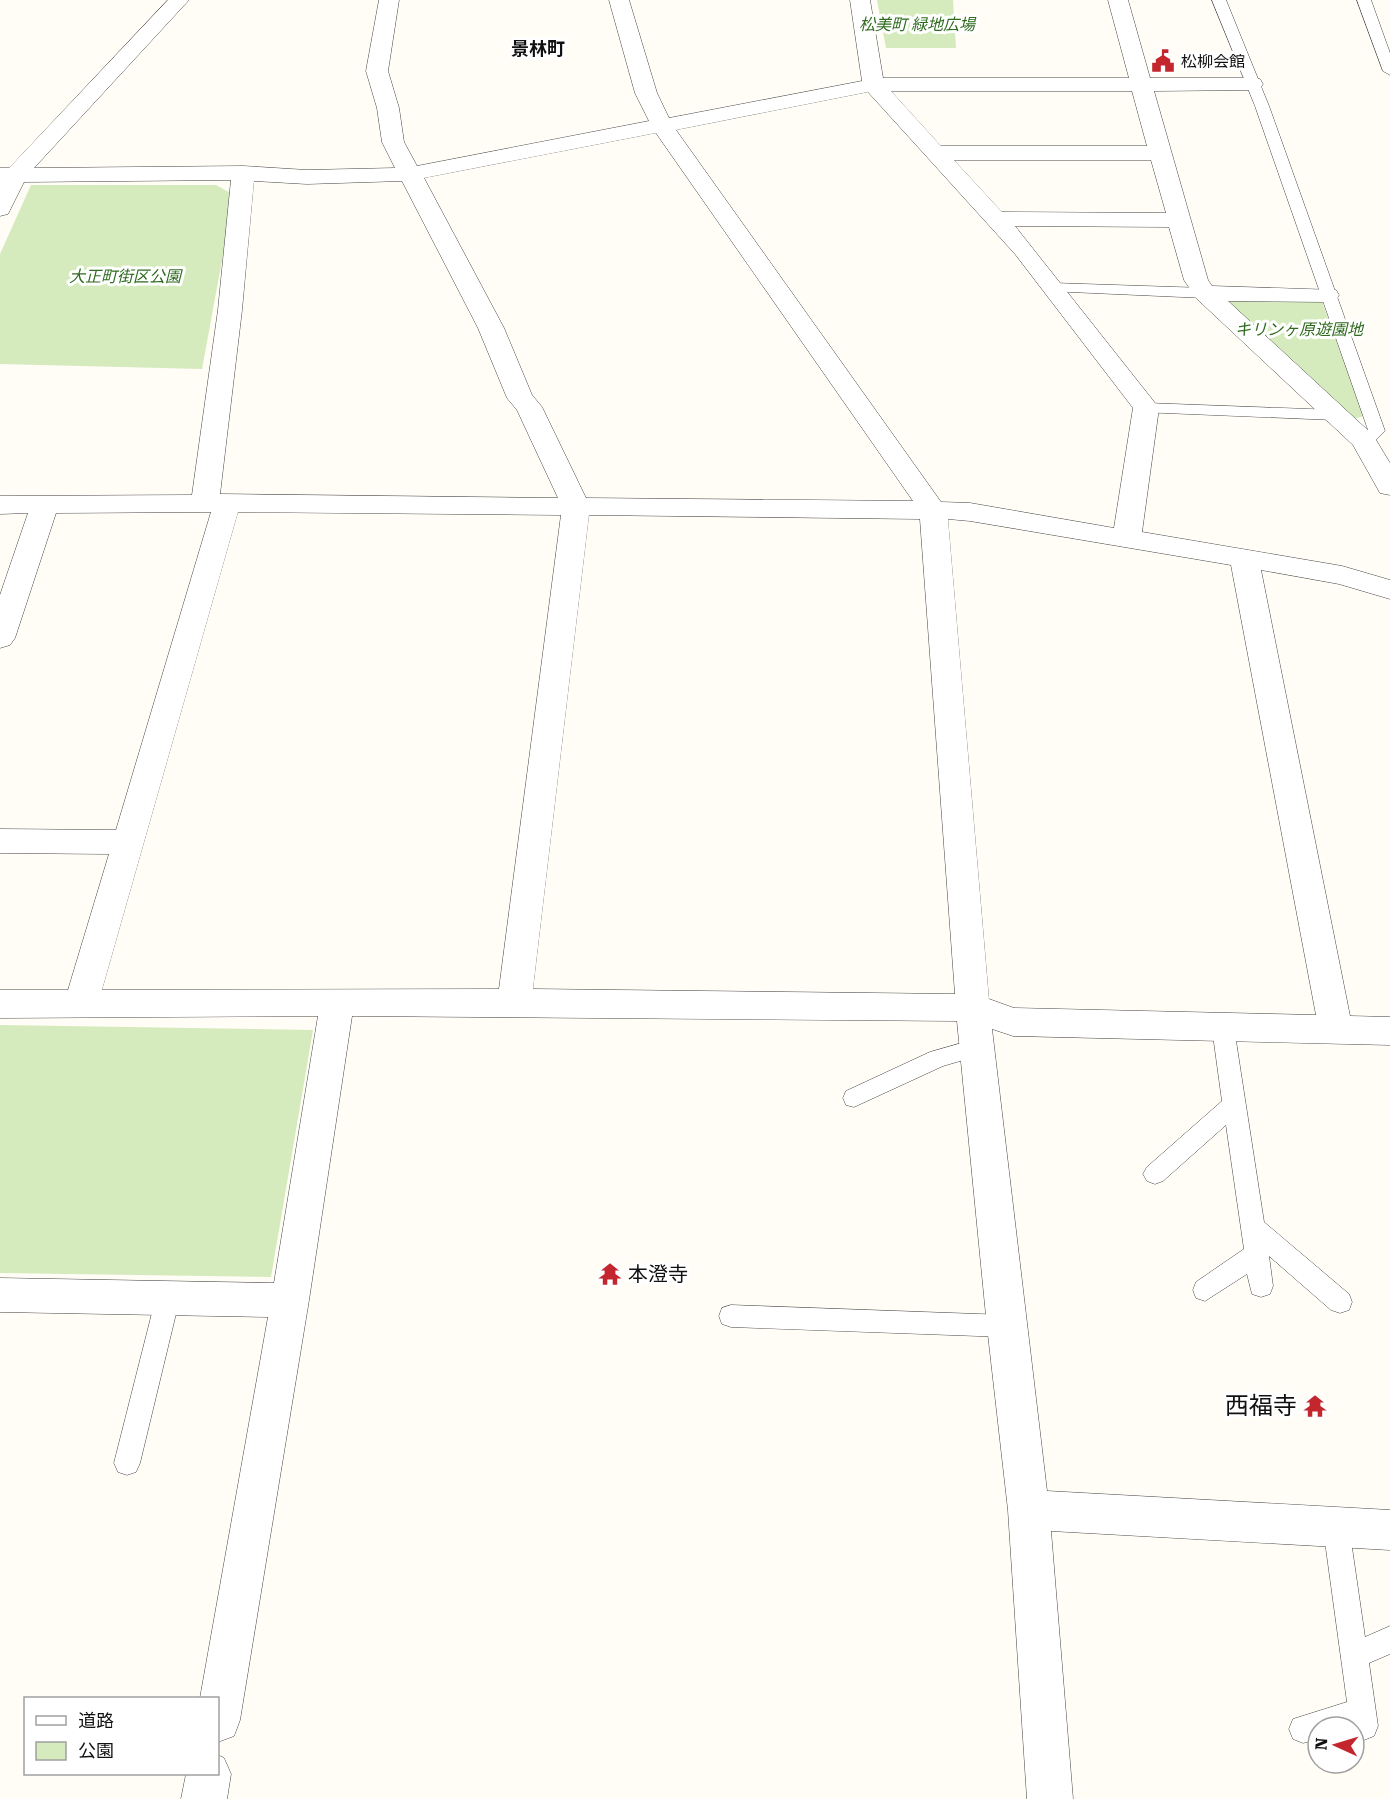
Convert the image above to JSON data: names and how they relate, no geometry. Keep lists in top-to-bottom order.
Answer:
{
  "districts": ["景林町"],
  "parks": ["松美町 緑地広場", "大正町街区公園", "キリンヶ原遊園地"],
  "places": {
    "public building": ["松柳会館"],
    "temple": ["本澄寺", "西福寺"]
  },
  "legend": ["道路", "公園"],
  "north": "left"
}
